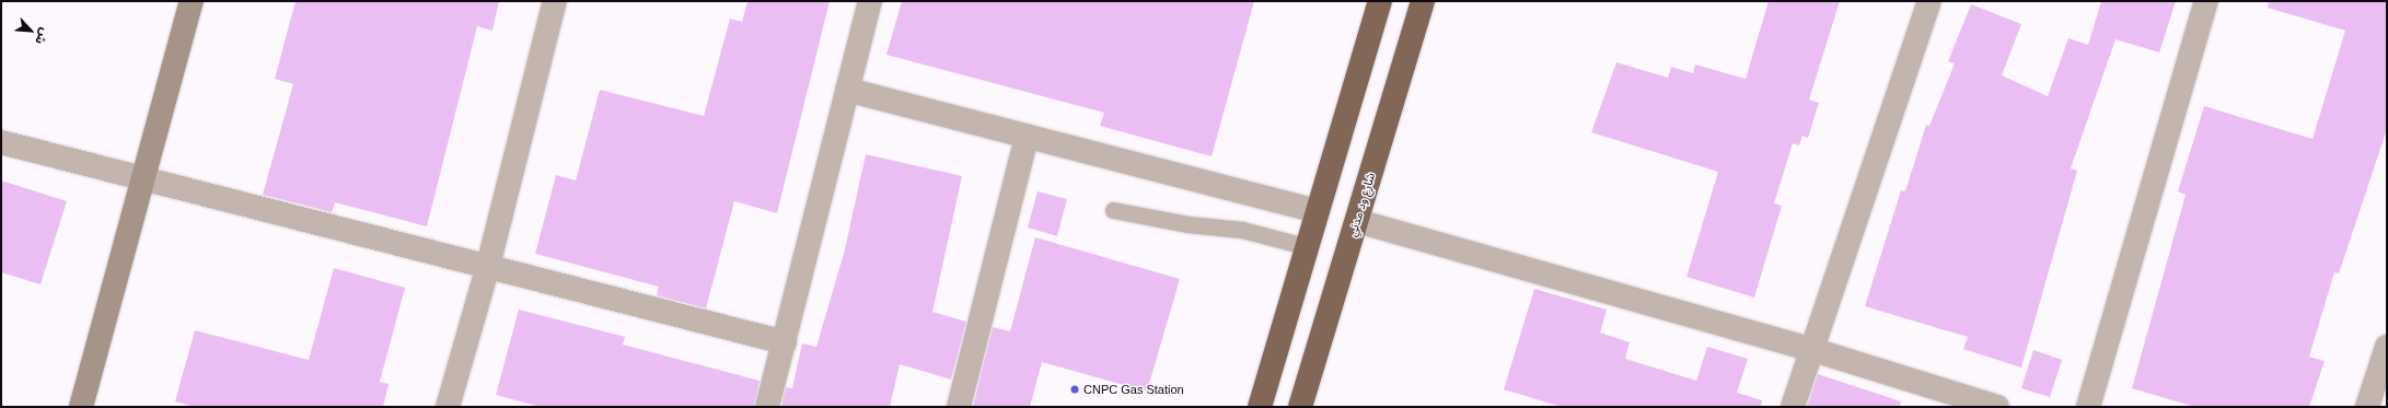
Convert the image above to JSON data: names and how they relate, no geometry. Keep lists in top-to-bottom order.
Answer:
{
  "streets": {
    "highway": ["شارع ود مدني"]
  },
  "places": ["CNPC Gas Station"],
  "north": "bottom right"
}
